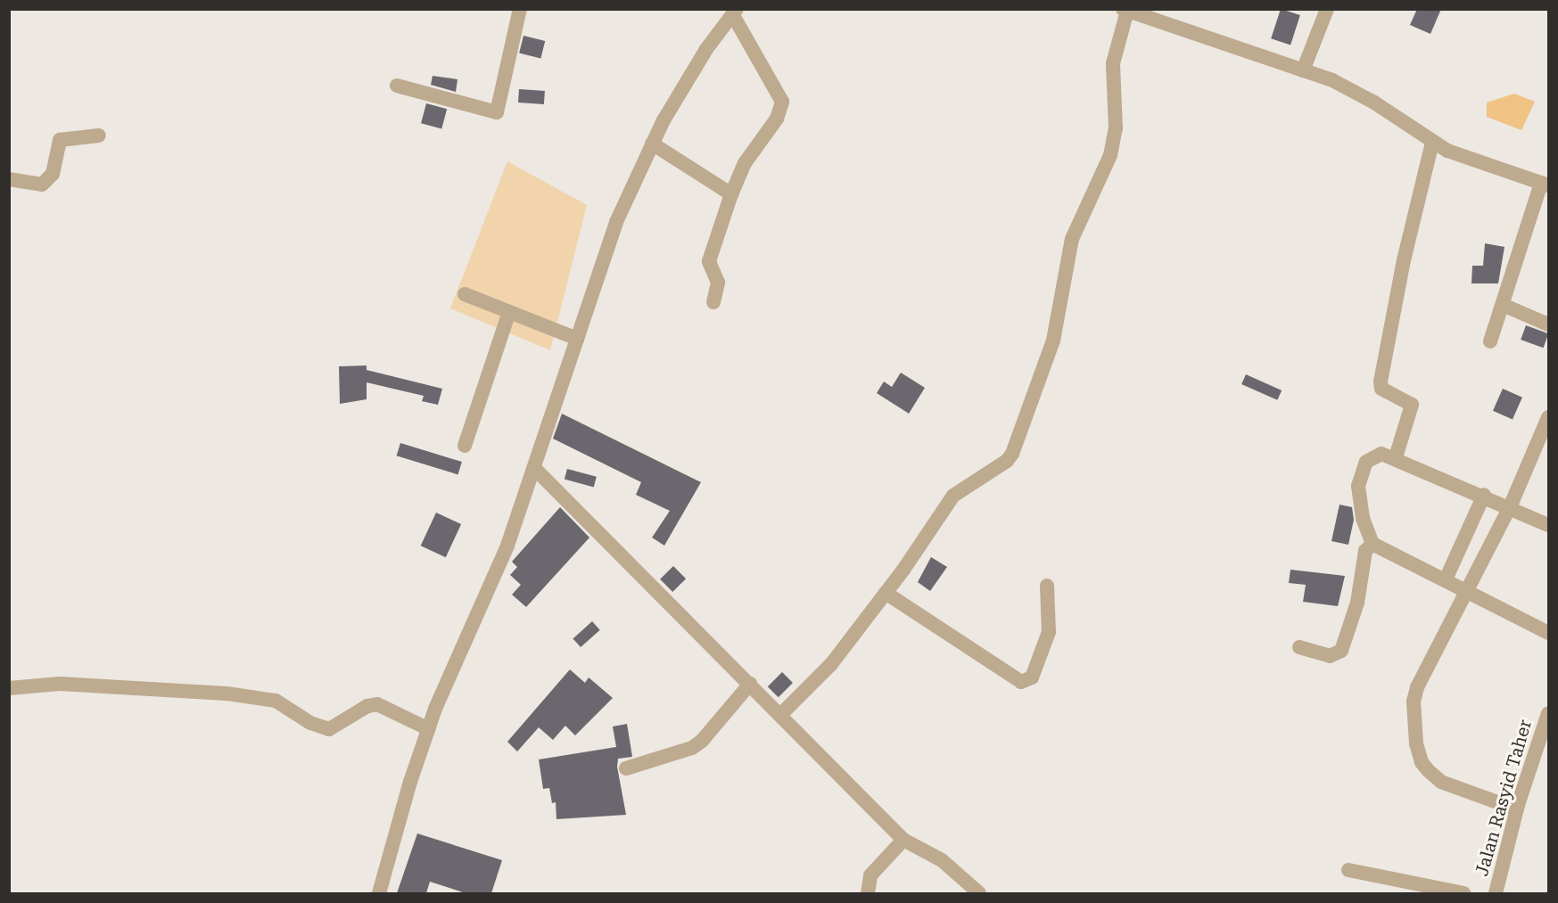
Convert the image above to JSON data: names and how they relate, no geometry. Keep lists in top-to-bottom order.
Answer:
{
  "streets": {
    "street": ["Jalan Rasyid Taher"]
  }
}
